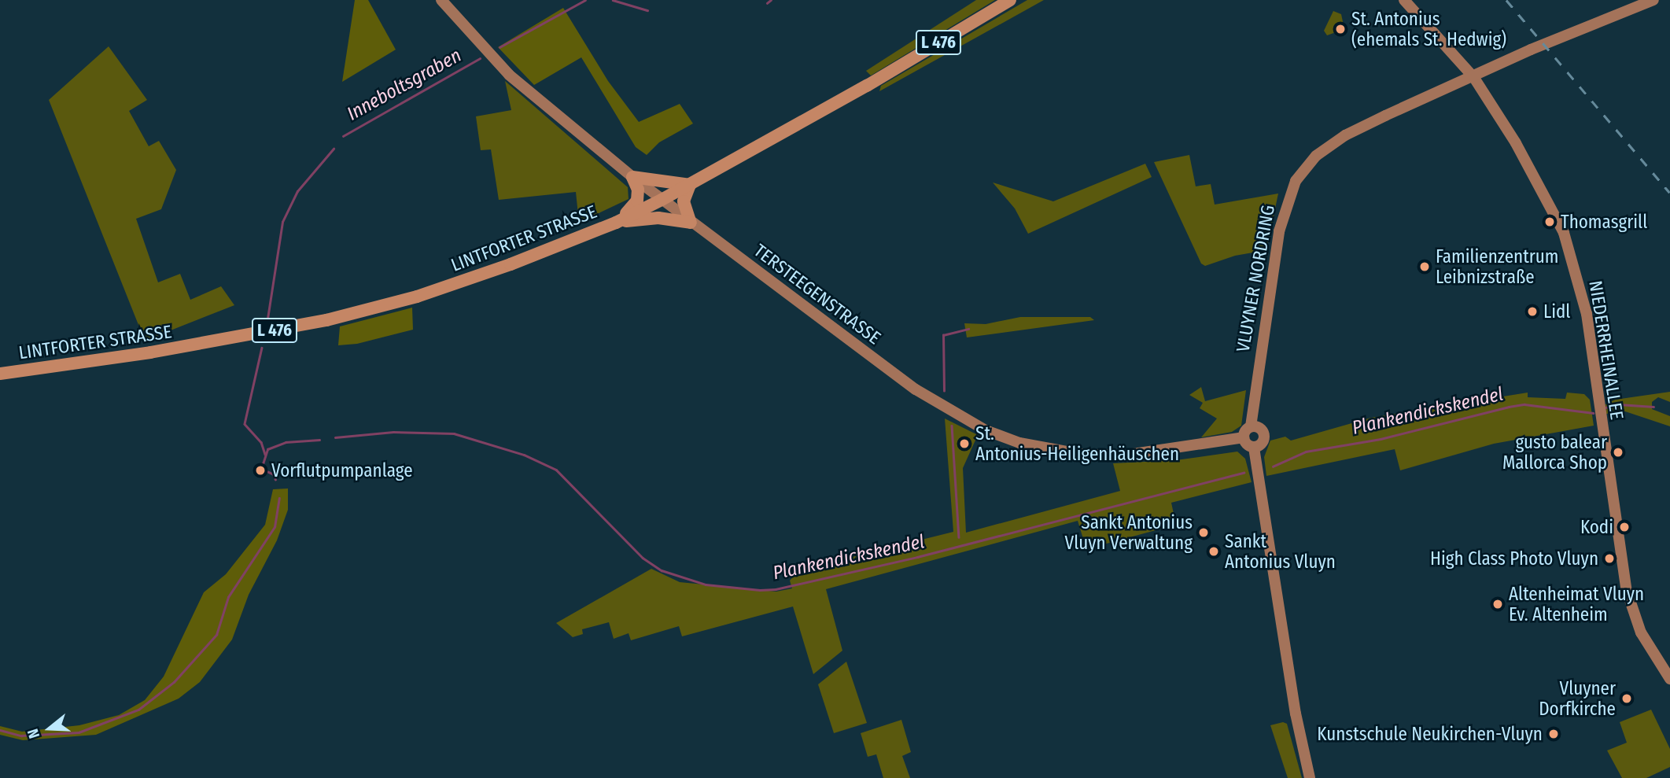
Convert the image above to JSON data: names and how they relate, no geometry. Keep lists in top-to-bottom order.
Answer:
{
  "streets": {
    "main road": ["L 476", "LINTFORTER STRASSE"],
    "street": ["VLUYNER NORDRING", "TERSTEEGENSTRASSE", "NIEDERRHEINALLEE"]
  },
  "crossings": [
    ["LINTFORTER STRASSE", "TERSTEEGENSTRASSE"],
    ["VLUYNER NORDRING", "TERSTEEGENSTRASSE"],
    ["VLUYNER NORDRING", "NIEDERRHEINALLEE"]
  ],
  "water": ["Inneboltsgraben", "Plankendickskendel"],
  "places": [
    "St. Antonius (ehemals St. Hedwig)",
    "Thomasgrill",
    "Familienzentrum Leibnizstraße",
    "Lidl",
    "St. Antonius-Heiligenhäuschen",
    "gusto balear Mallorca Shop",
    "Vorflutpumpanlage",
    "Kodi",
    "Sankt Antonius Vluyn Verwaltung",
    "Sankt Antonius Vluyn",
    "High Class Photo Vluyn",
    "Altenheimat Vluyn Ev. Altenheim",
    "Vluyner Dorfkirche",
    "Kunstschule Neukirchen-Vluyn"
  ],
  "north": "left"
}
